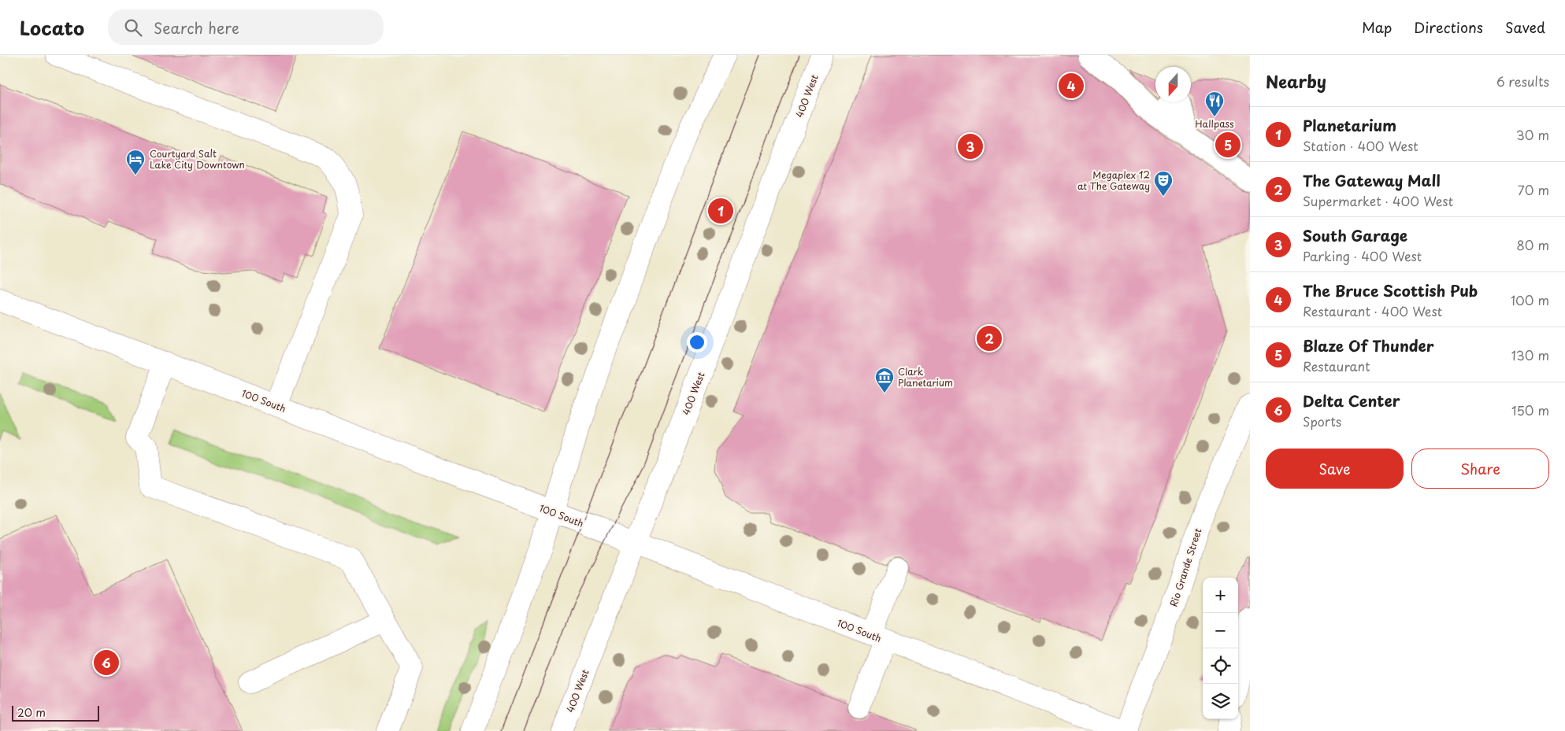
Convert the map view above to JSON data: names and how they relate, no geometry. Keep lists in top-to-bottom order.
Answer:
{
  "streets": {
    "street": ["400 West", "100 South", "Rio Grande Street"]
  },
  "crossings": [
    ["400 West", "100 South"],
    ["100 South", "Rio Grande Street"]
  ],
  "places": {
    "restaurant": ["Hallpass"],
    "hotel": ["Courtyard Salt Lake City Downtown"],
    "theatre": ["Megaplex 12 at The Gateway"],
    "museum": ["Clark Planetarium"]
  },
  "scale_bar": "20 m",
  "north": "bottom",
  "page": {
    "header": "Locato",
    "search": "Search here",
    "nav": ["Map", "Directions", "Saved"],
    "heading": ["Nearby", "6 results"],
    "pins": [
      "4",
      "5",
      "3",
      "1",
      "2",
      "6"
    ],
    "list": [
      {
        "mark": "1",
        "name": "Planetarium",
        "note": "Station · 400 West",
        "value": "30 m"
      },
      {
        "mark": "2",
        "name": "The Gateway Mall",
        "note": "Supermarket · 400 West",
        "value": "70 m"
      },
      {
        "mark": "3",
        "name": "South Garage",
        "note": "Parking · 400 West",
        "value": "80 m"
      },
      {
        "mark": "4",
        "name": "The Bruce Scottish Pub",
        "note": "Restaurant · 400 West",
        "value": "100 m"
      },
      {
        "mark": "5",
        "name": "Blaze Of Thunder",
        "note": "Restaurant",
        "value": "130 m"
      },
      {
        "mark": "6",
        "name": "Delta Center",
        "note": "Sports",
        "value": "150 m"
      }
    ],
    "buttons": ["Save", "Share"],
    "map_buttons": ["+", "−"],
    "scale": "20 m"
  }
}
